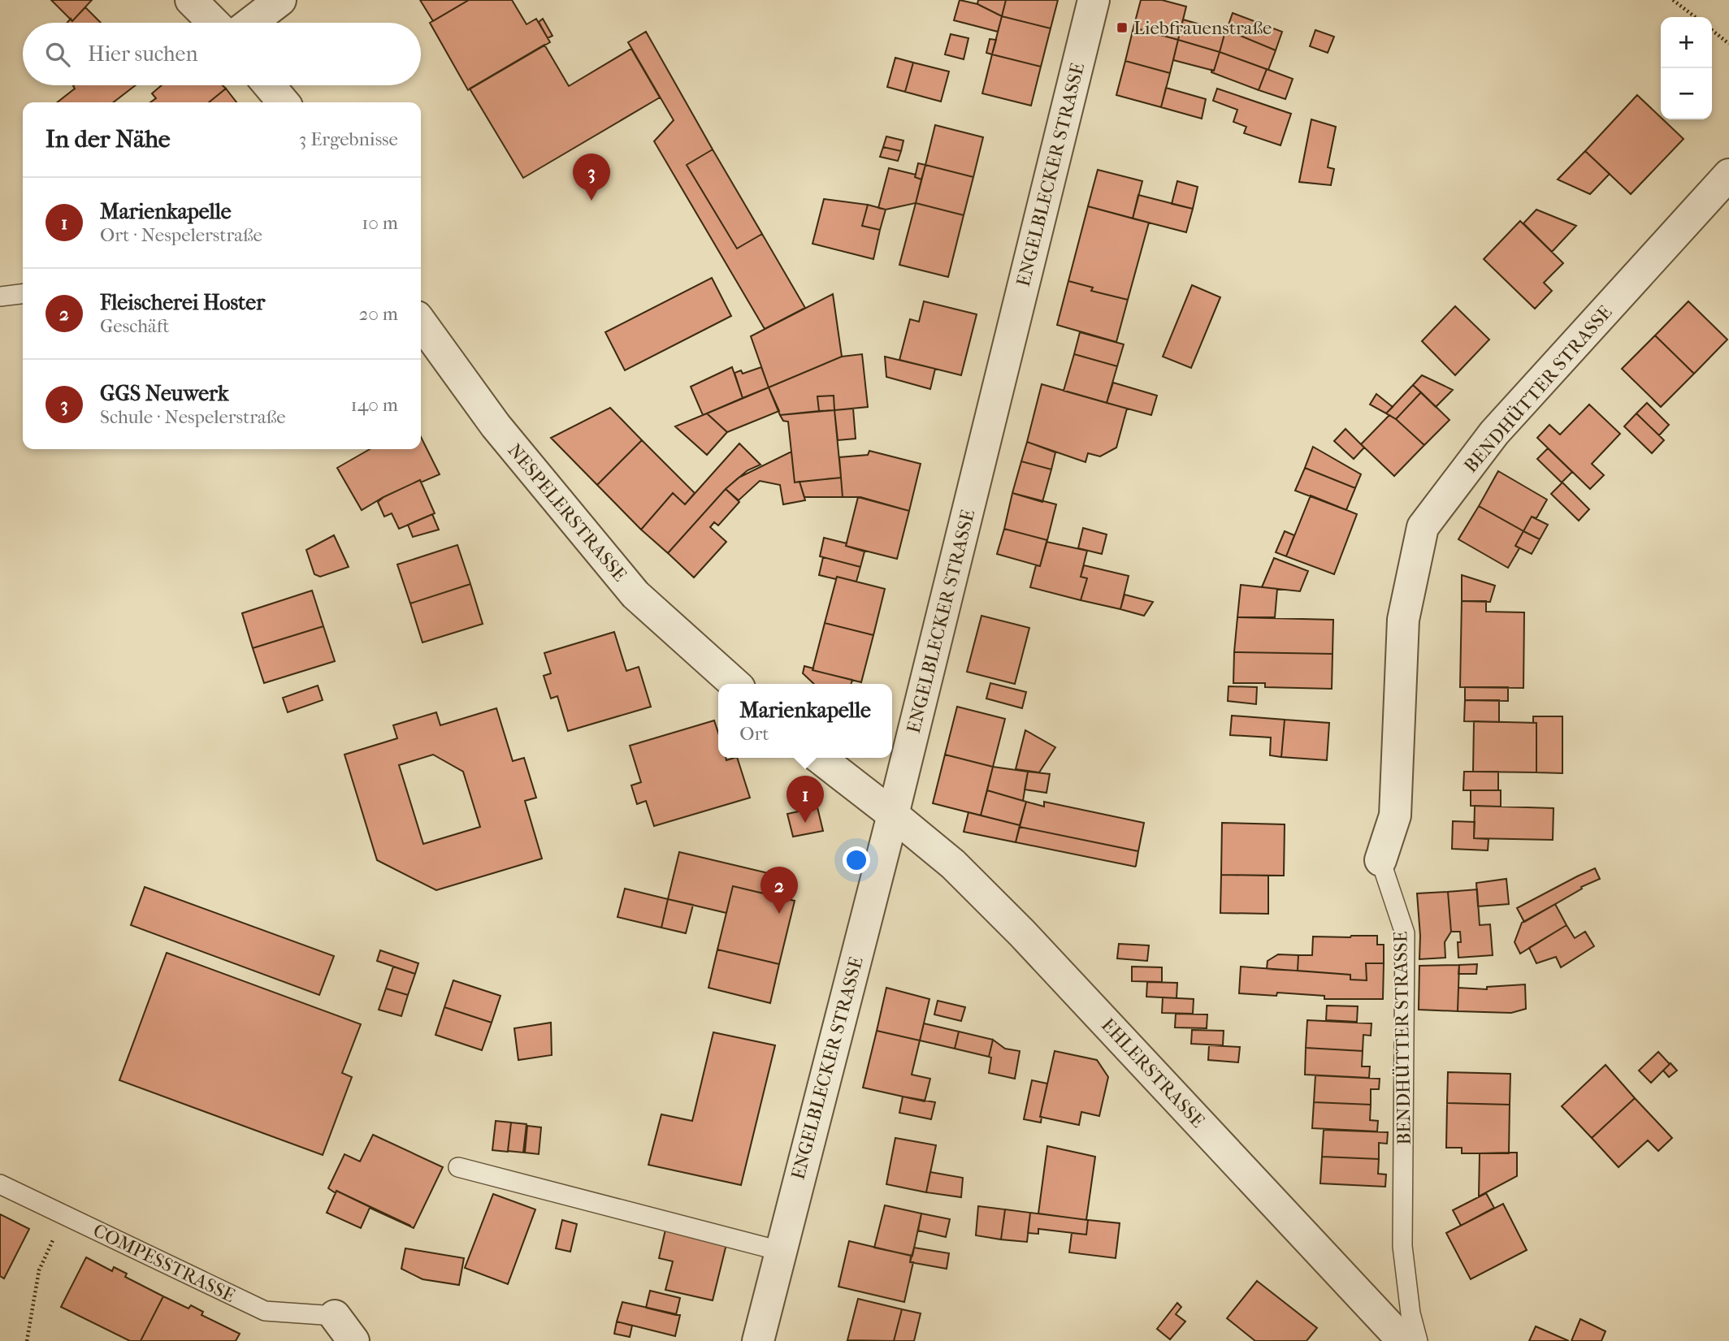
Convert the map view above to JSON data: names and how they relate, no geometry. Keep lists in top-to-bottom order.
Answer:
{
  "streets": {
    "street": [
      "ENGELBLECKER STRASSE",
      "BENDHÜTTER STRASSE",
      "NESPELERSTRASSE",
      "EHLERSTRASSE"
    ],
    "lane": ["COMPESSTRASSE"]
  },
  "crossings": [
    ["ENGELBLECKER STRASSE", "EHLERSTRASSE"]
  ],
  "places": {
    "transit": ["Liebfrauenstraße"]
  },
  "page": {
    "map_buttons": ["+", "−"],
    "search": "Hier suchen",
    "heading": ["In der Nähe", "3 Ergebnisse"],
    "pins": ["3", "1", "2"],
    "list": [
      {
        "mark": "1",
        "name": "Marienkapelle",
        "note": "Ort · Nespelerstraße",
        "value": "10 m"
      },
      {
        "mark": "2",
        "name": "Fleischerei Hoster",
        "note": "Geschäft",
        "value": "20 m"
      },
      {
        "mark": "3",
        "name": "GGS Neuwerk",
        "note": "Schule · Nespelerstraße",
        "value": "140 m"
      }
    ],
    "popup": ["Marienkapelle", "Ort"]
  }
}
